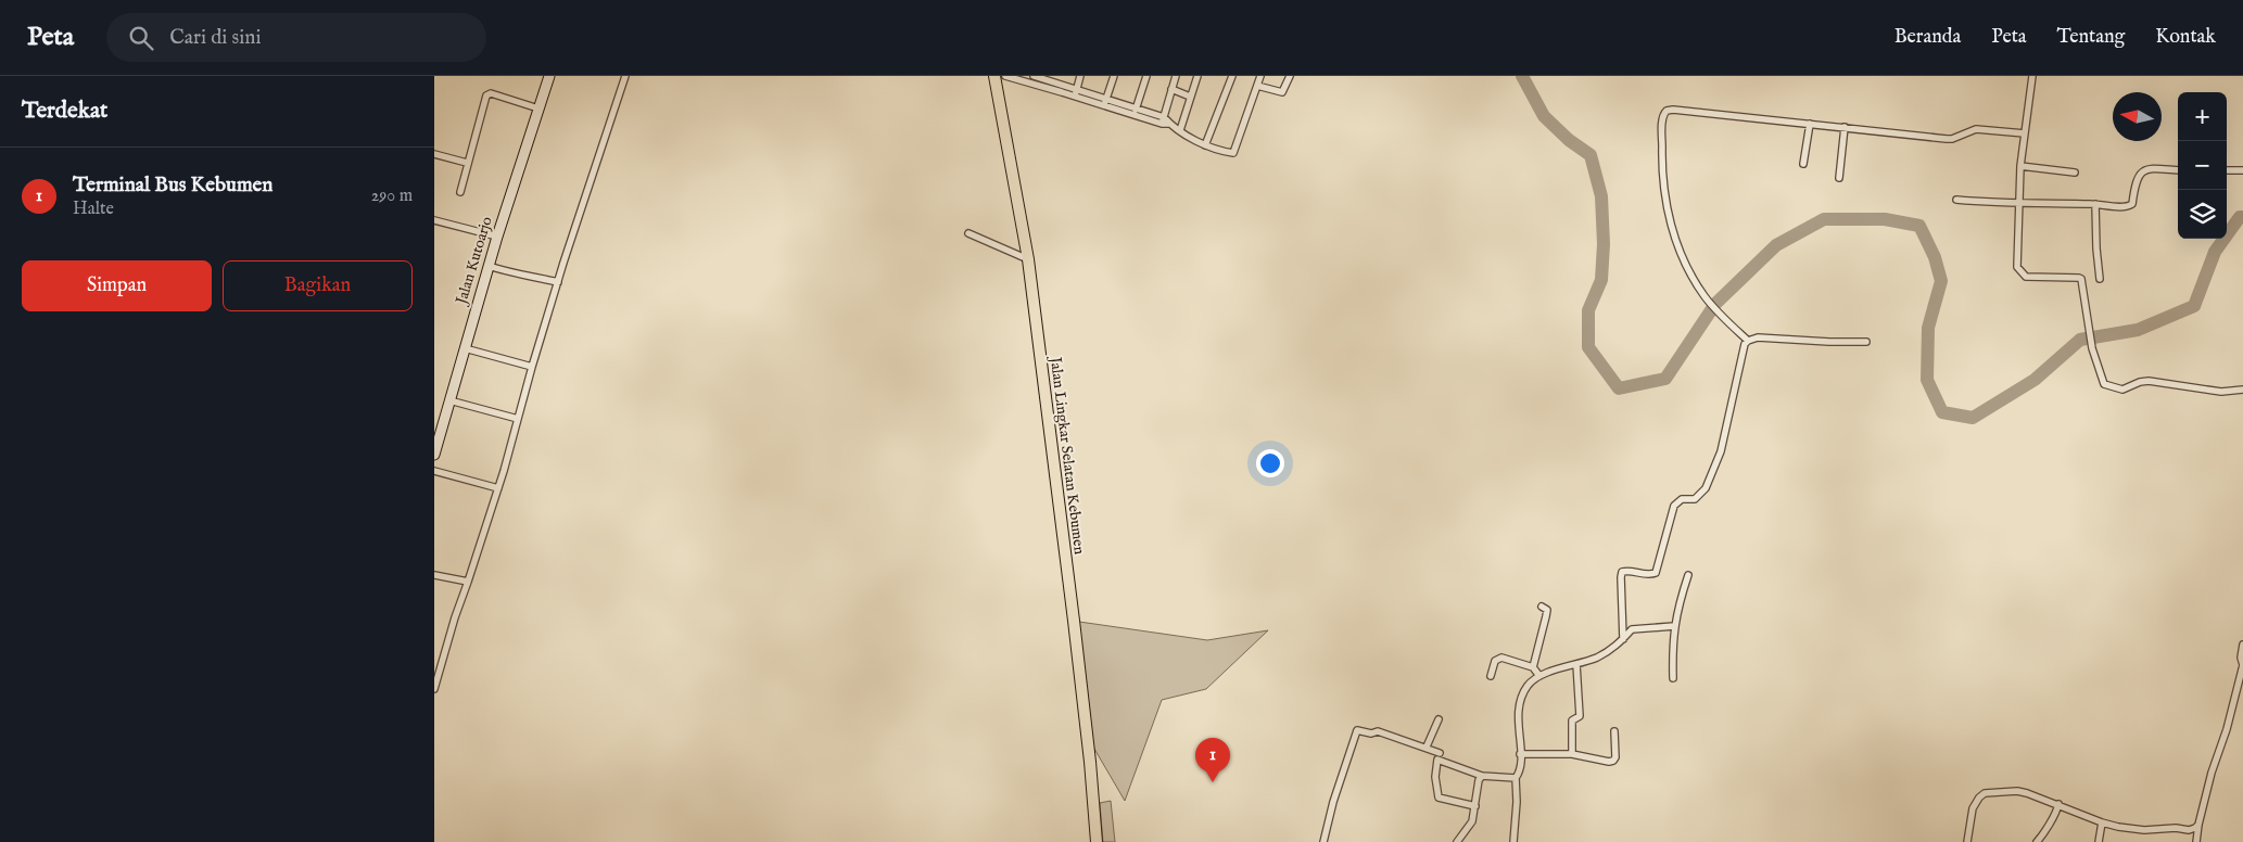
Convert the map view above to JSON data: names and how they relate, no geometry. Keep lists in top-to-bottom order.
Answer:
{
  "streets": {
    "highway": ["Jalan Lingkar Selatan Kebumen"],
    "main road": ["Jalan Kutoarjo"]
  },
  "north": "left",
  "page": {
    "header": "Peta",
    "search": "Cari di sini",
    "nav": [
      "Beranda",
      "Peta",
      "Tentang",
      "Kontak"
    ],
    "heading": "Terdekat",
    "map_buttons": ["+", "−"],
    "list": [
      {
        "mark": "1",
        "name": "Terminal Bus Kebumen",
        "note": "Halte",
        "value": "290 m"
      }
    ],
    "buttons": ["Simpan", "Bagikan"],
    "pins": "1"
  }
}
